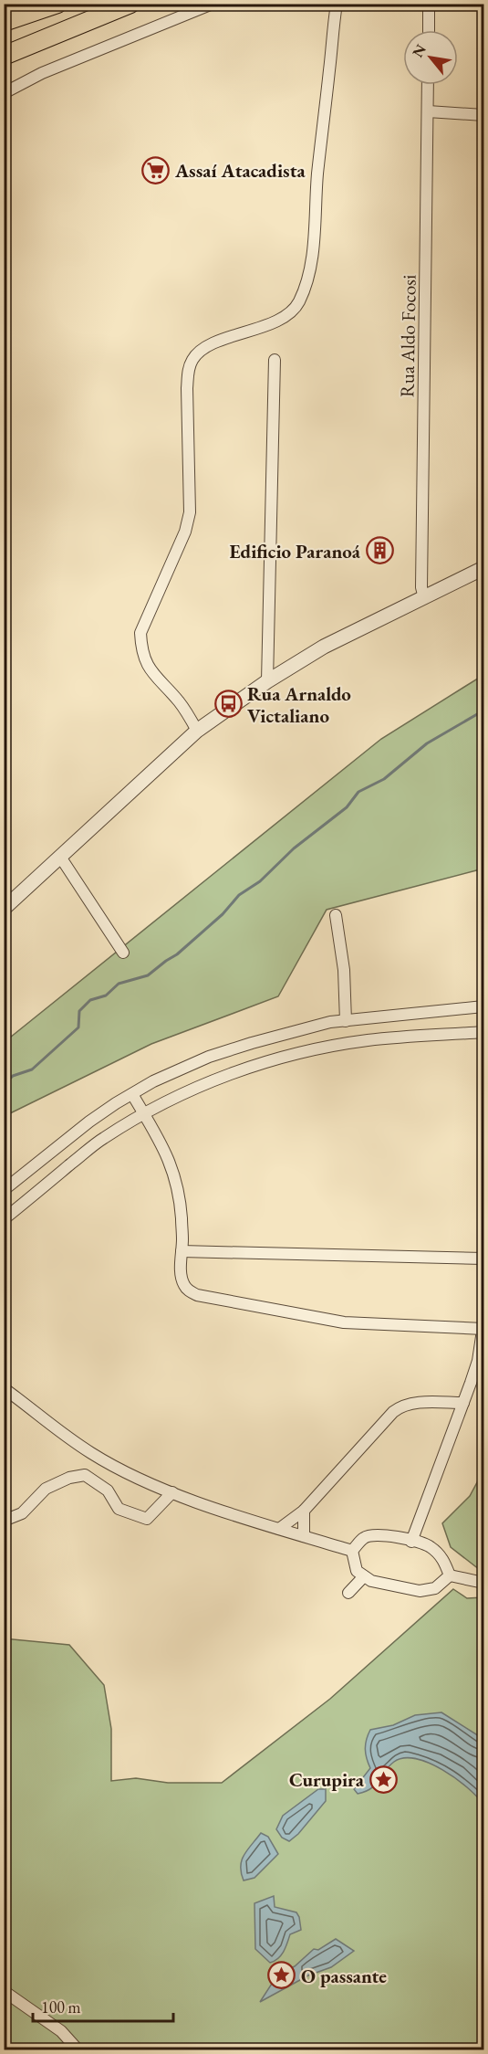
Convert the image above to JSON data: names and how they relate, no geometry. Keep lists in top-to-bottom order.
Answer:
{
  "streets": {
    "street": ["Rua Aldo Focosi"]
  },
  "places": {
    "supermarket": ["Assaí Atacadista"],
    "building": ["Edificio Paranoá"],
    "bus stop": ["Rua Arnaldo Victaliano"],
    "place": ["Curupira", "O passante"]
  },
  "scale_bar": "100 m",
  "north": "top left"
}
